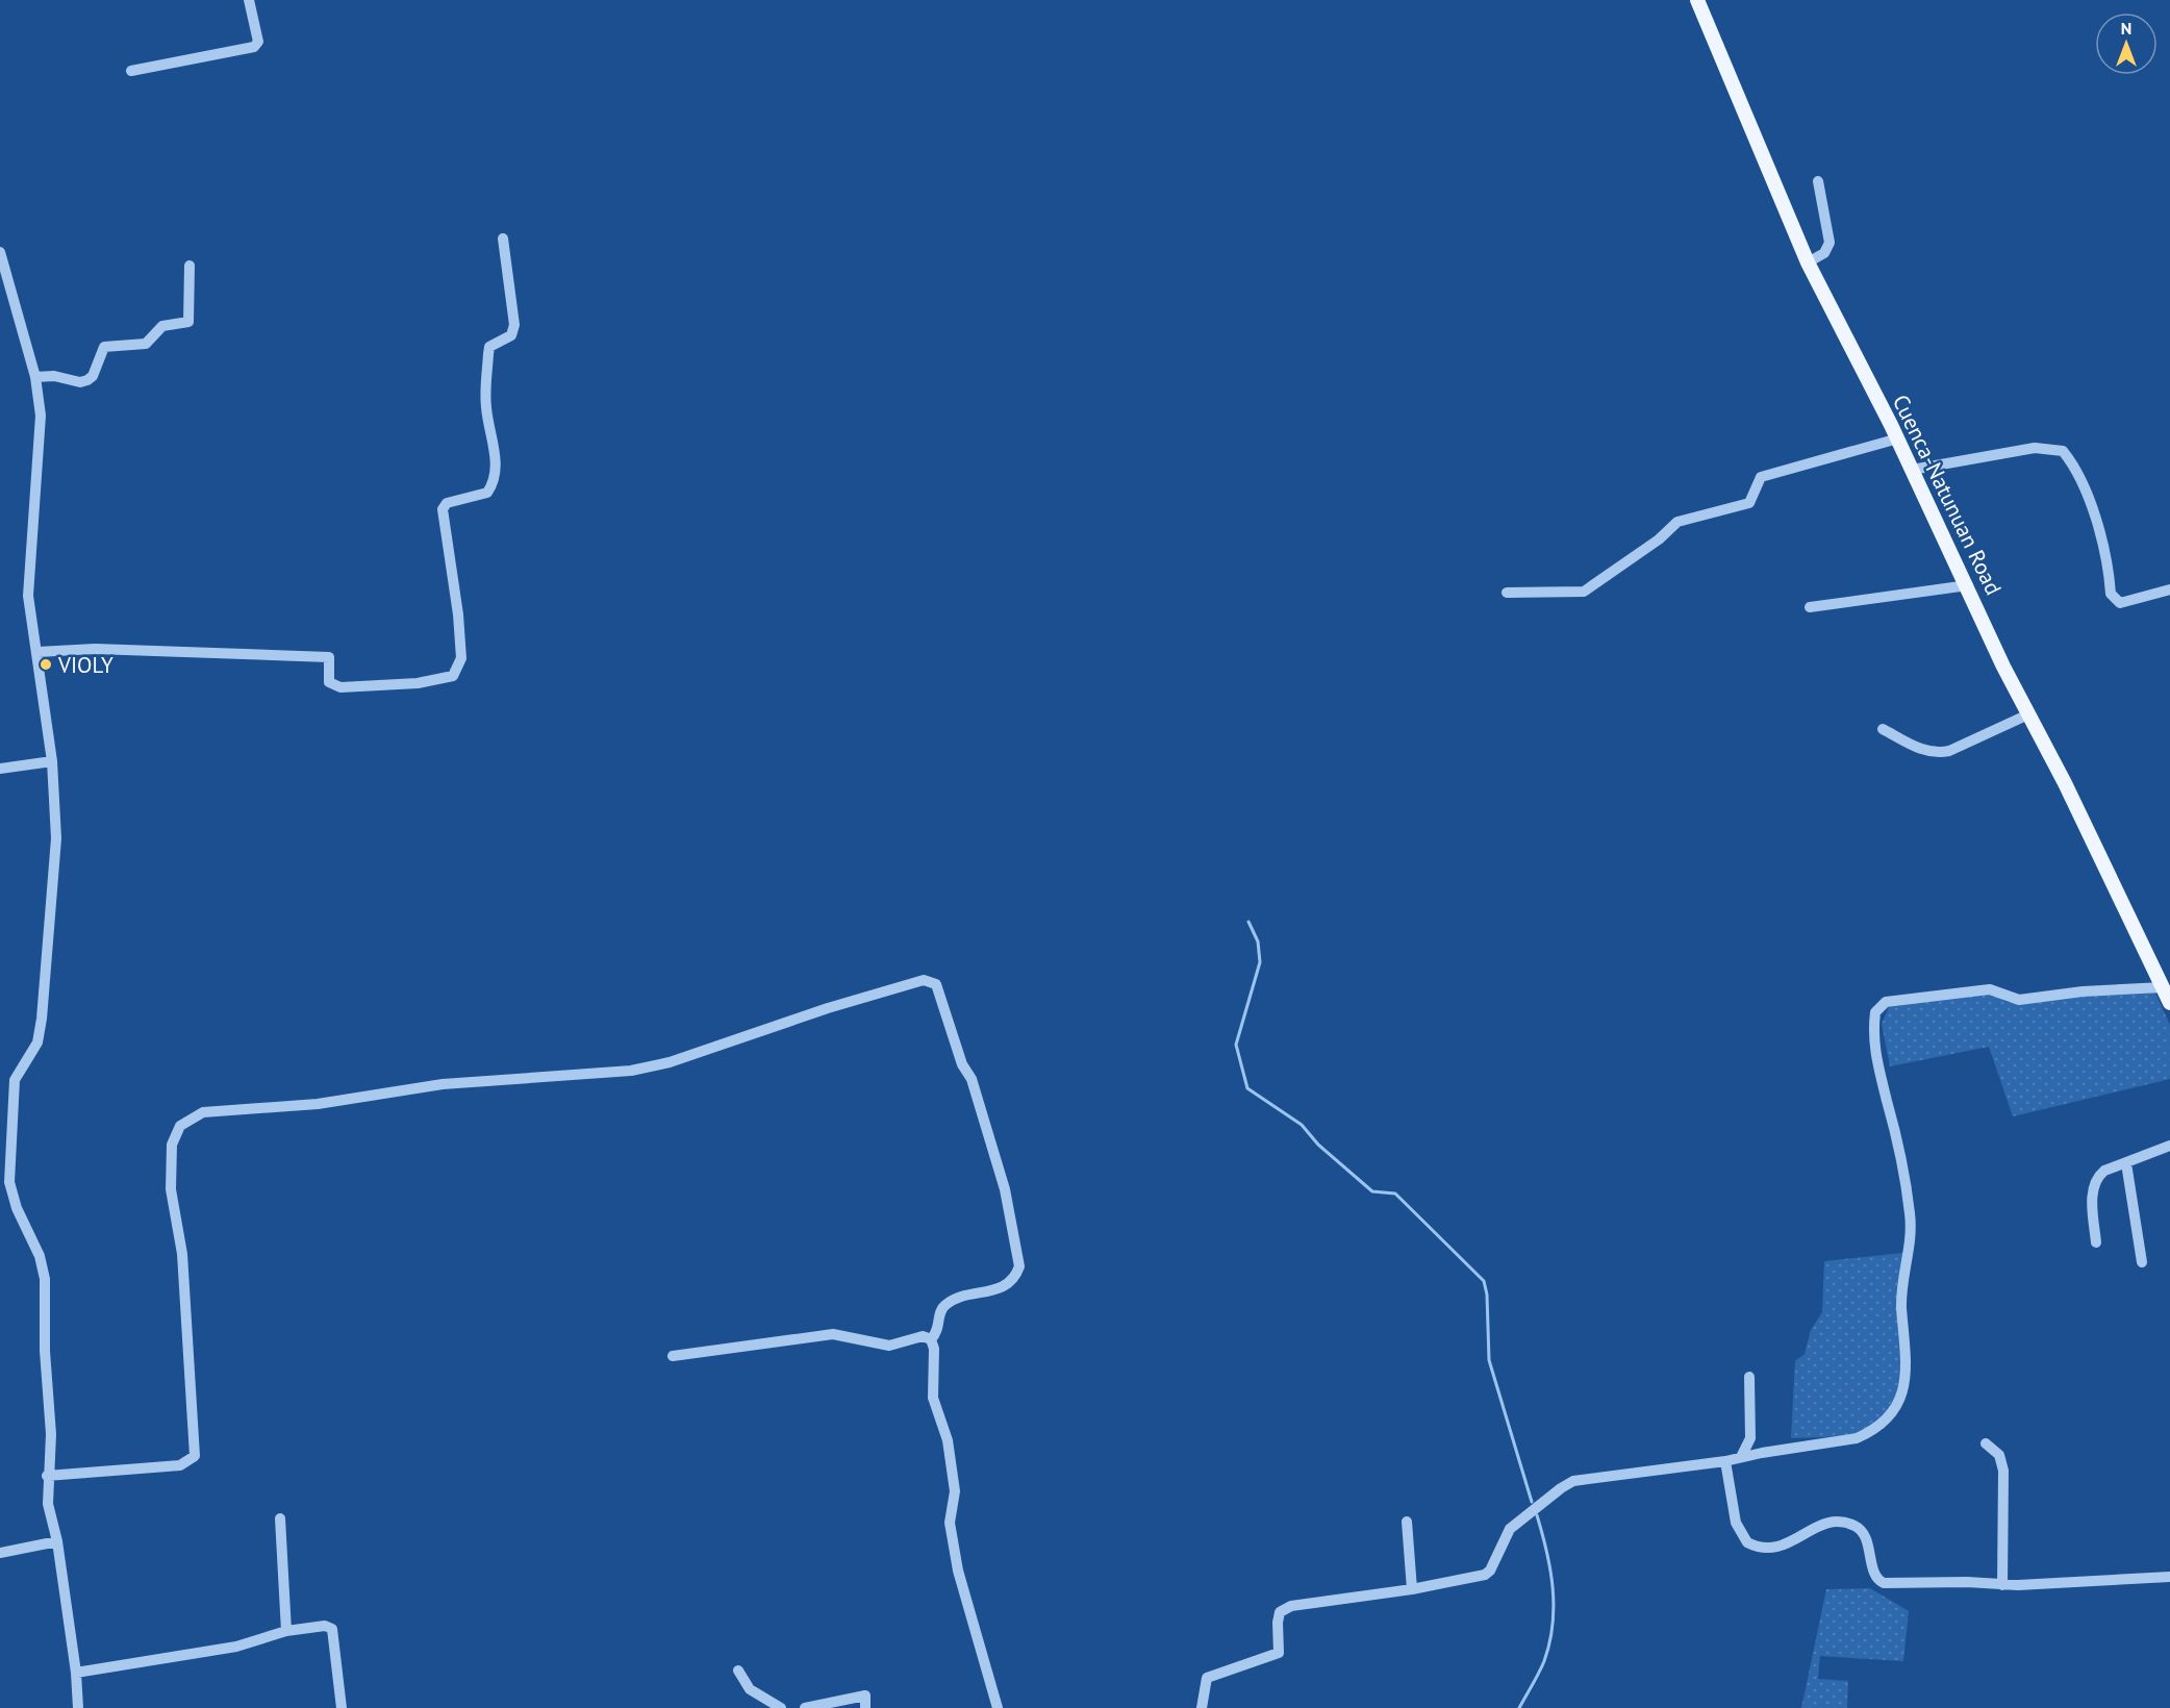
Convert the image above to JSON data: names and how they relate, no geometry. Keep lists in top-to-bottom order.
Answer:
{
  "streets": {
    "main road": ["Cuenca-Natunuan Road"]
  },
  "places": ["VIOLY"],
  "north": "top"
}
